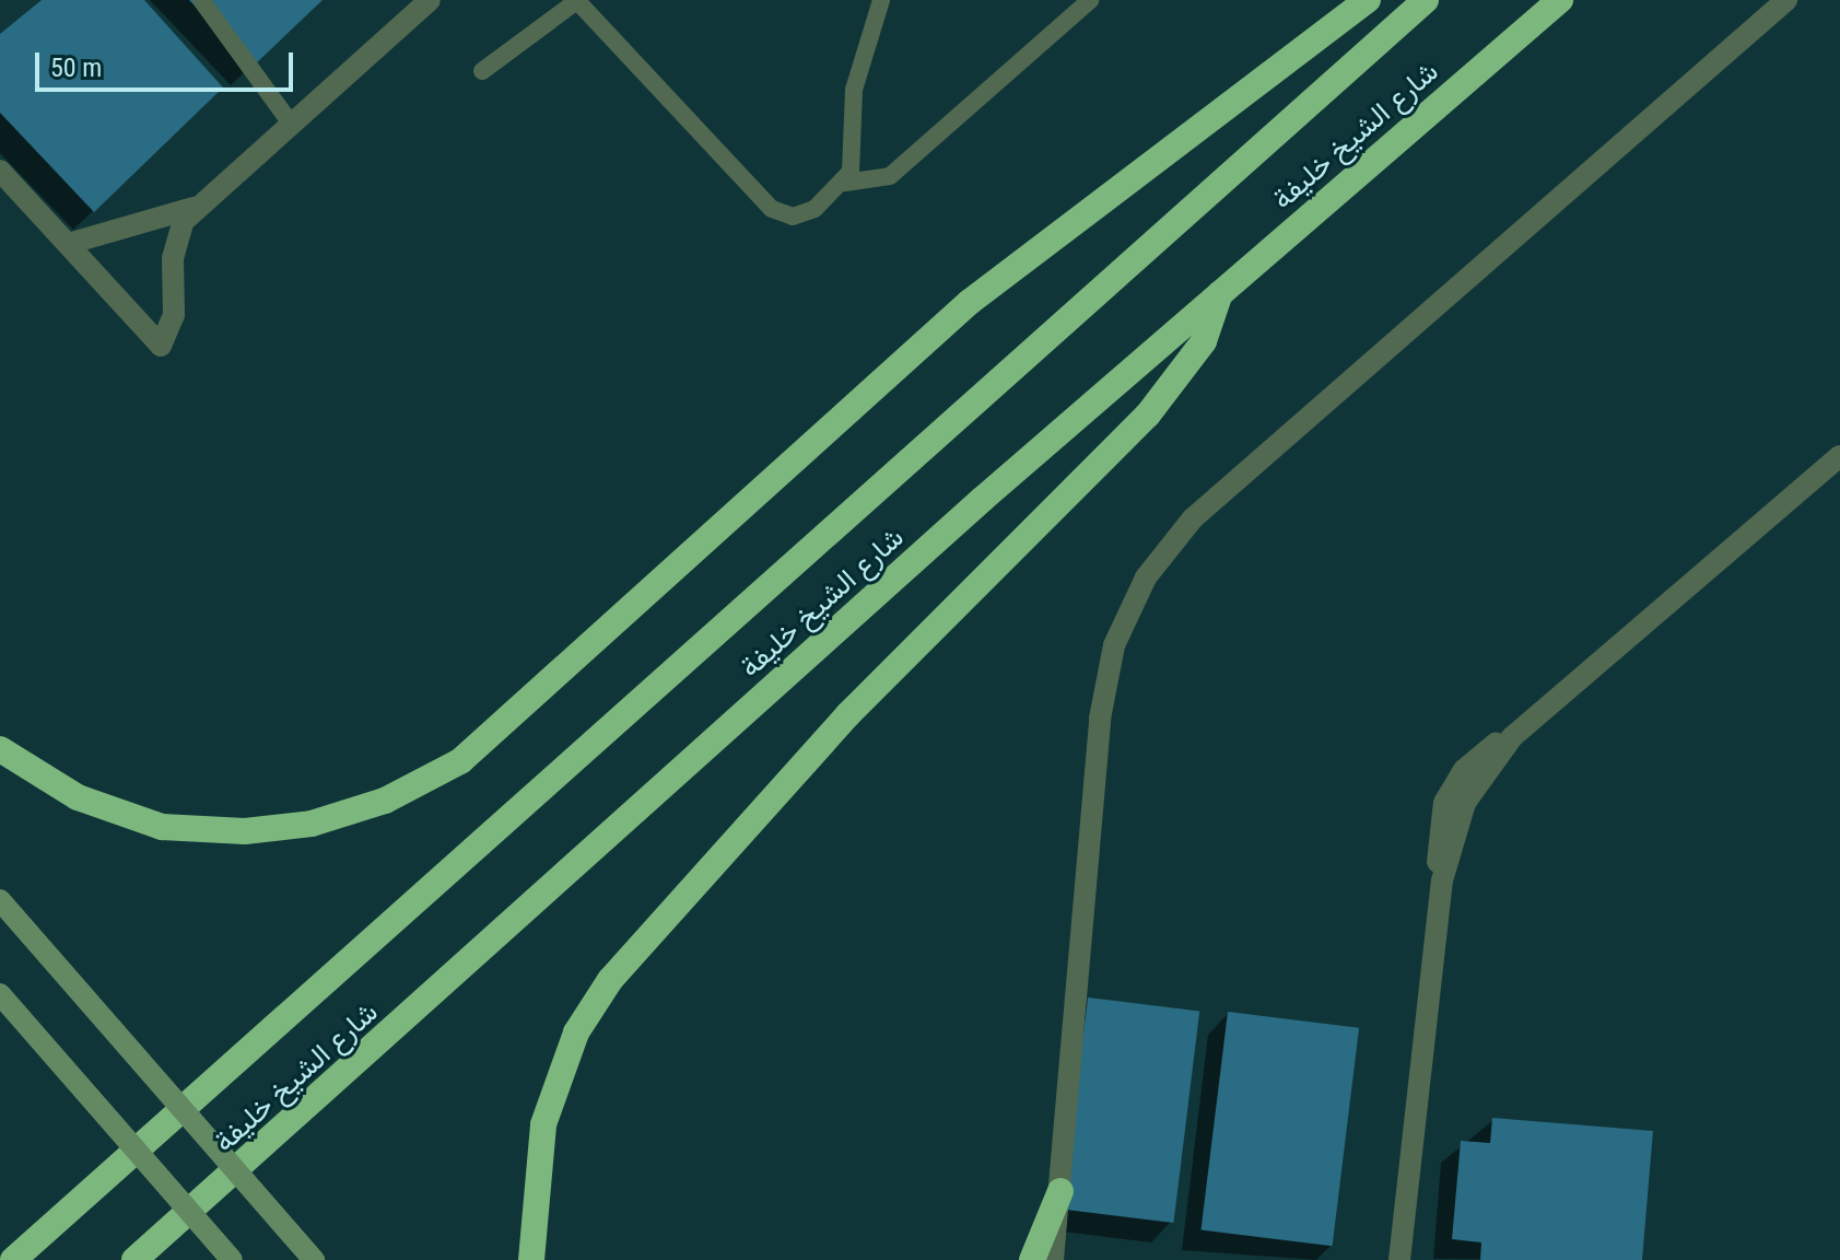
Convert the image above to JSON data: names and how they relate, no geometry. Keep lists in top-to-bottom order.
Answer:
{
  "streets": {
    "highway": ["شارع الشيخ خليفة"]
  },
  "scale_bar": "50 m"
}
